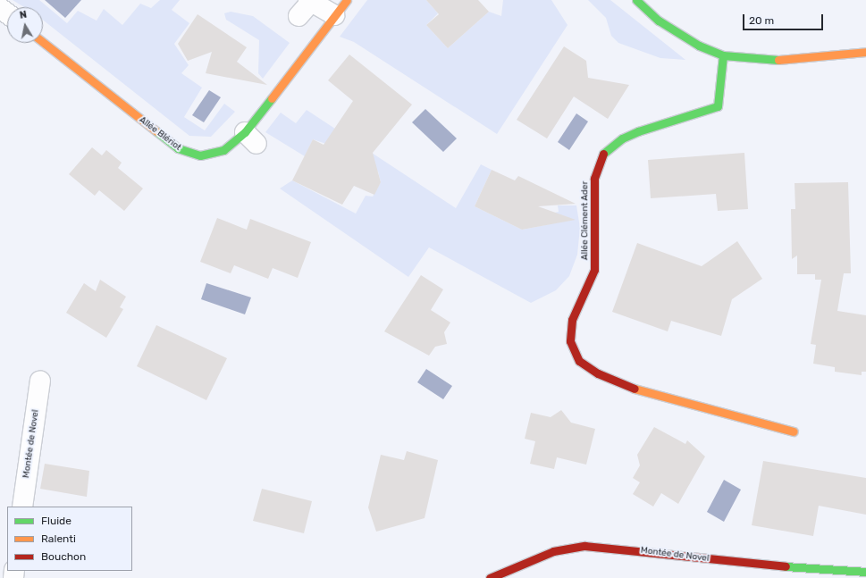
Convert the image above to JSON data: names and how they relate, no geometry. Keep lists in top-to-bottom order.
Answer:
{
  "streets": {
    "street": ["Allée Blériot", "Allée Clément Ader", "Montée de Novel"]
  },
  "legend": ["Fluide", "Ralenti", "Bouchon"],
  "scale_bar": "20 m",
  "north": "top"
}
